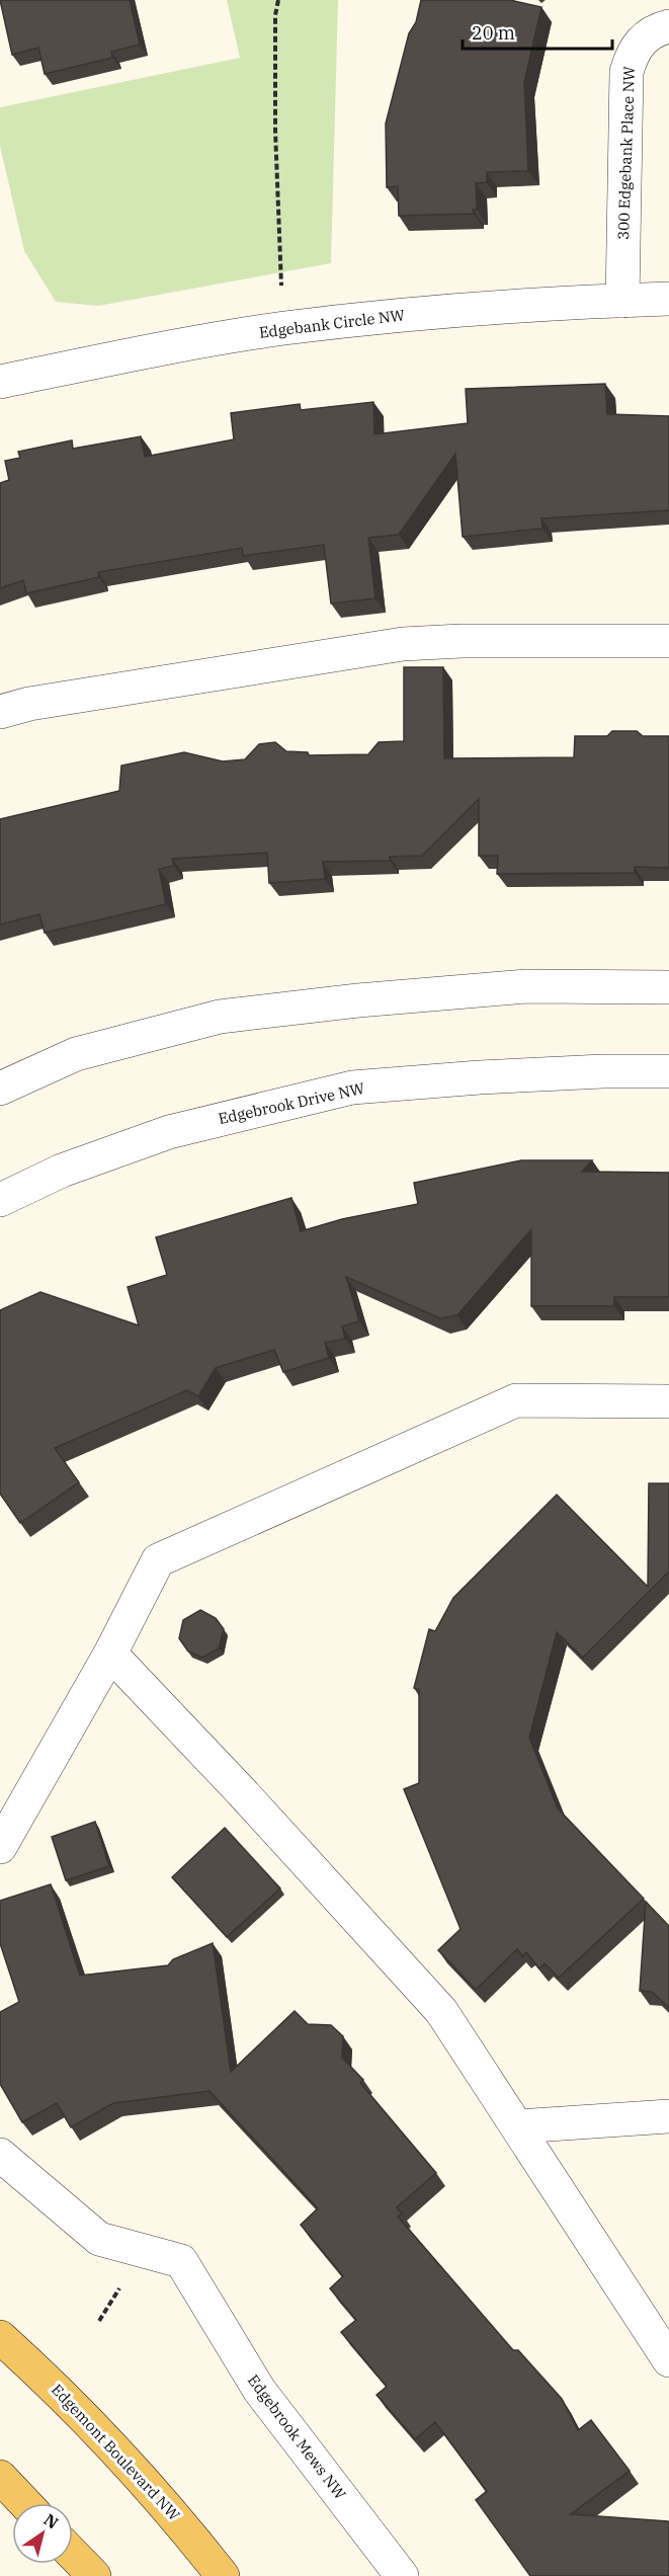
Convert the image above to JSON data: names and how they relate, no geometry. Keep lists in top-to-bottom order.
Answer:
{
  "streets": {
    "main road": ["Edgemont Boulevard NW"],
    "street": [
      "300 Edgebank Place NW",
      "Edgebank Circle NW",
      "Edgebrook Drive NW",
      "Edgebrook Mews NW"
    ]
  },
  "crossings": [
    ["300 Edgebank Place NW", "Edgebank Circle NW"]
  ],
  "scale_bar": "20 m",
  "north": "top right"
}
